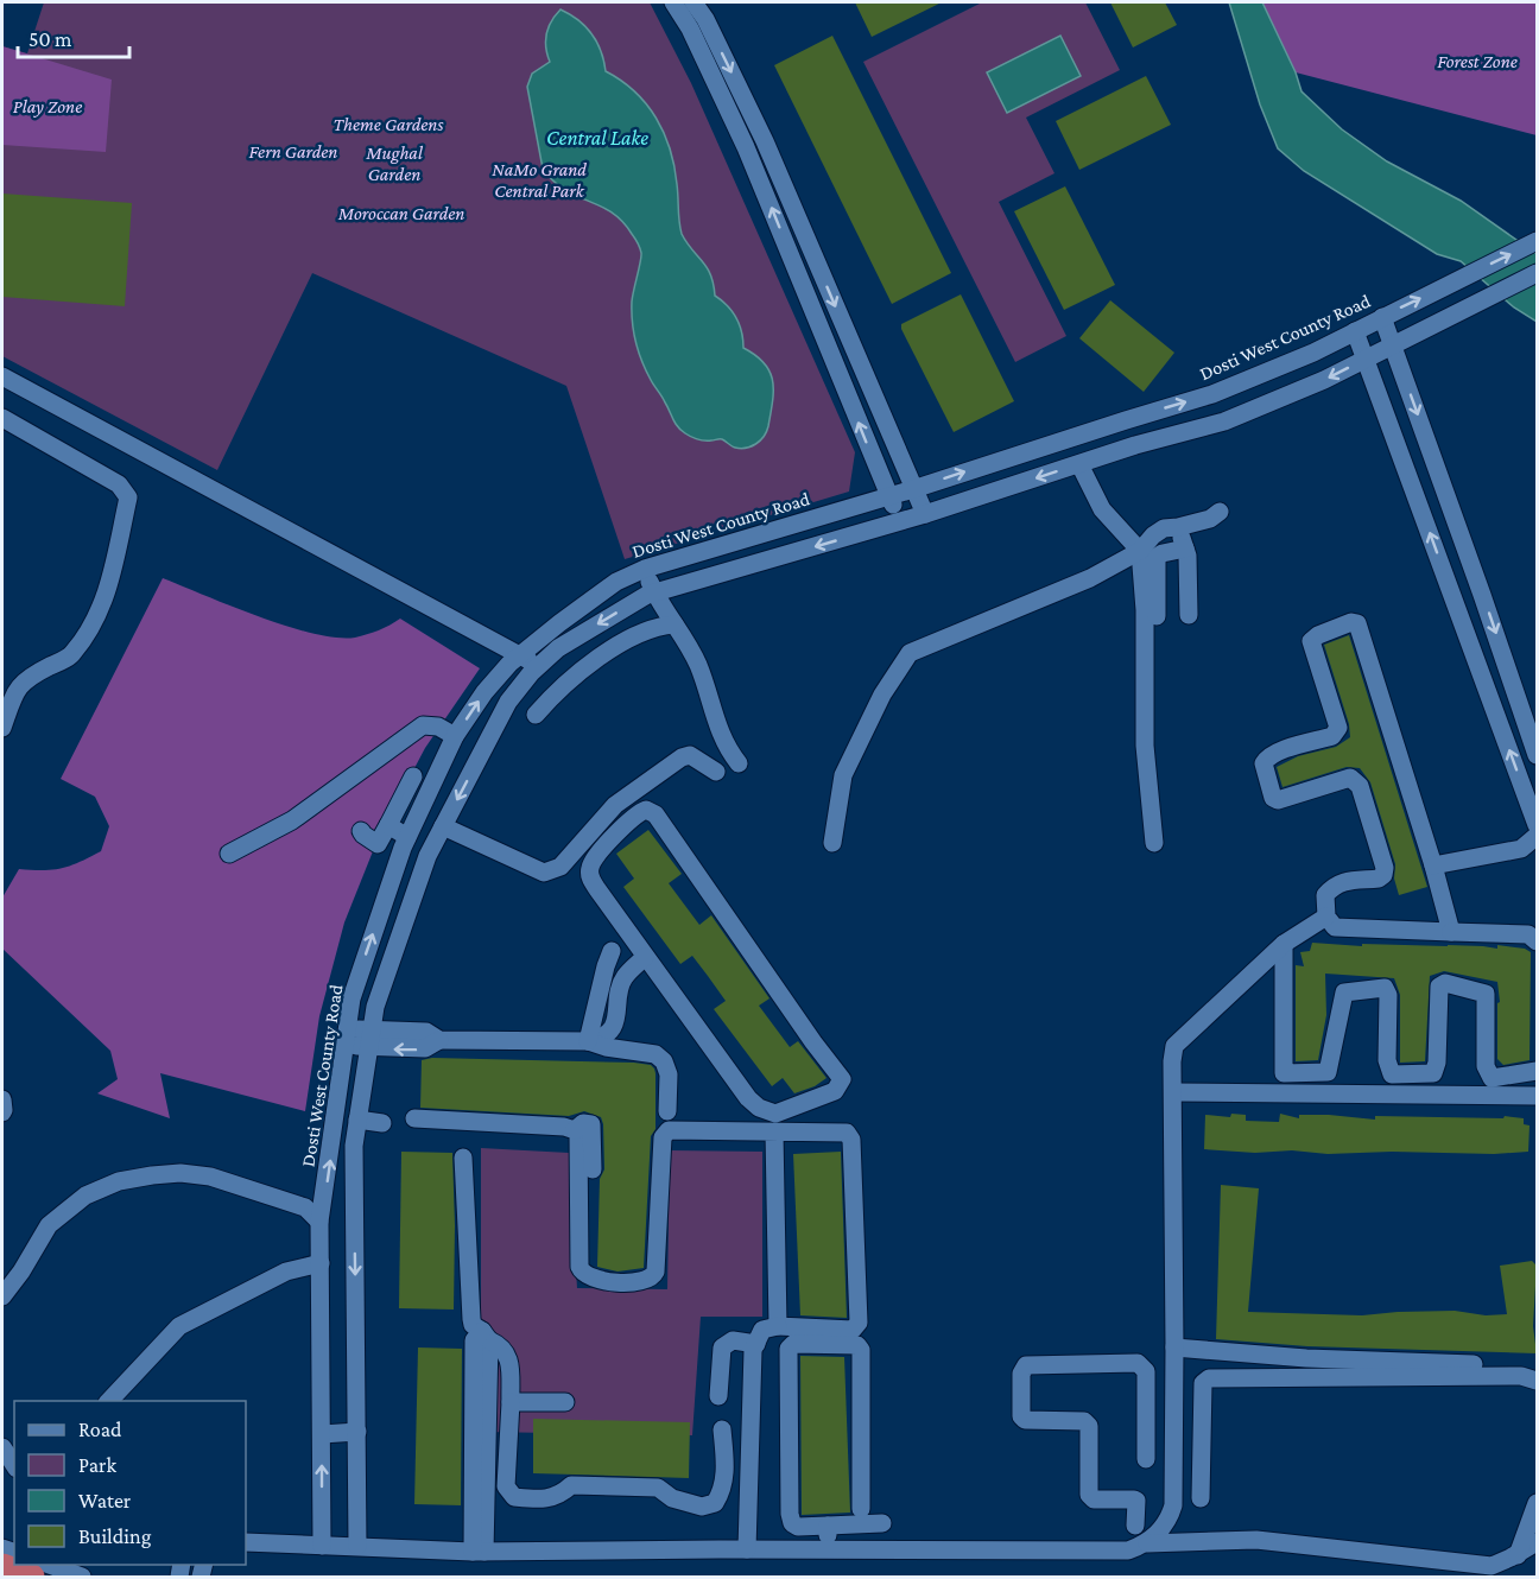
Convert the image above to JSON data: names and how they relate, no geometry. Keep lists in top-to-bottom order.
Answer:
{
  "streets": {
    "street": ["Dosti West County Road"]
  },
  "water": ["Central Lake"],
  "parks": [
    "Forest Zone",
    "Play Zone",
    "Theme Gardens",
    "Fern Garden",
    "Mughal Garden",
    "NaMo Grand Central Park",
    "Moroccan Garden"
  ],
  "legend": [
    "Road",
    "Park",
    "Water",
    "Building"
  ],
  "scale_bar": "50 m"
}
